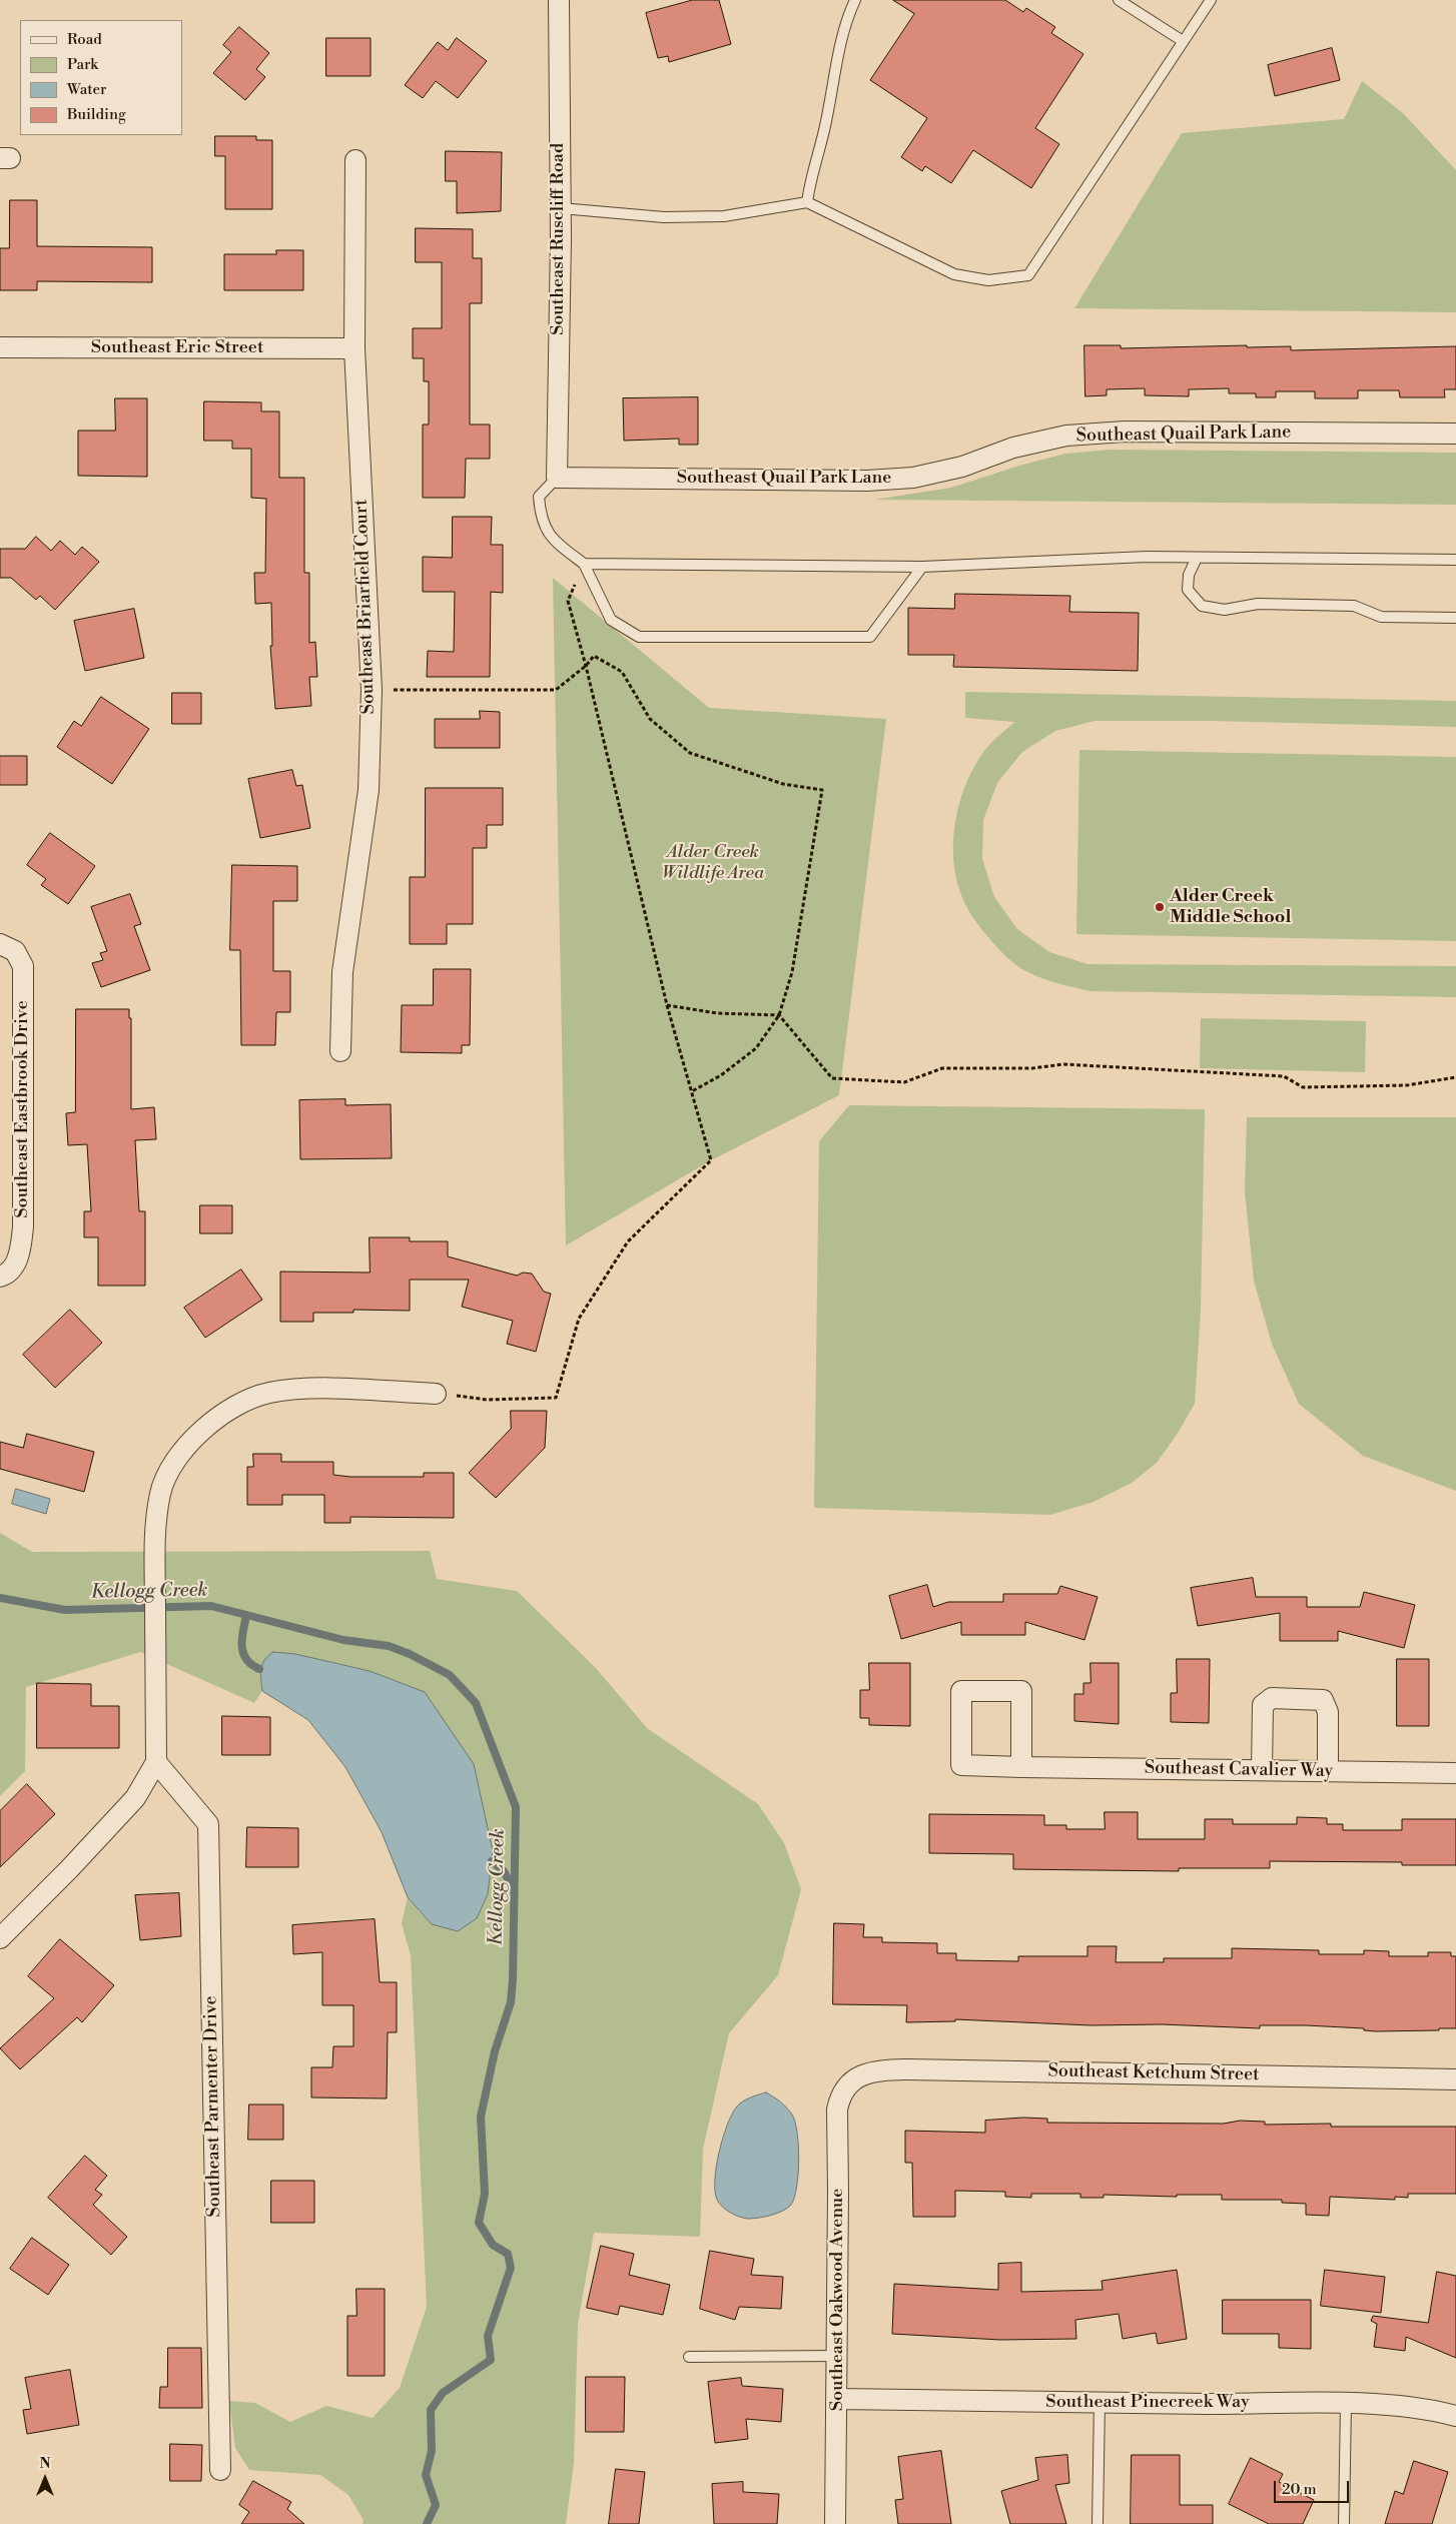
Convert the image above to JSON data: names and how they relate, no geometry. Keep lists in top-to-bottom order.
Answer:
{
  "streets": {
    "street": [
      "Southeast Ruscliff Road",
      "Southeast Eric Street",
      "Southeast Quail Park Lane",
      "Southeast Briarfield Court",
      "Southeast Eastbrook Drive",
      "Southeast Cavalier Way",
      "Southeast Ketchum Street",
      "Southeast Parmenter Drive",
      "Southeast Oakwood Avenue",
      "Southeast Pinecreek Way"
    ]
  },
  "crossings": [
    ["Southeast Ruscliff Road", "Southeast Quail Park Lane"],
    ["Southeast Eric Street", "Southeast Briarfield Court"],
    ["Southeast Ketchum Street", "Southeast Oakwood Avenue"],
    ["Southeast Oakwood Avenue", "Southeast Pinecreek Way"]
  ],
  "water": ["Kellogg Creek"],
  "parks": ["Alder Creek Wildlife Area"],
  "places": ["Alder Creek Middle School"],
  "legend": [
    "Road",
    "Park",
    "Water",
    "Building"
  ],
  "scale_bar": "20 m",
  "north": "top"
}
